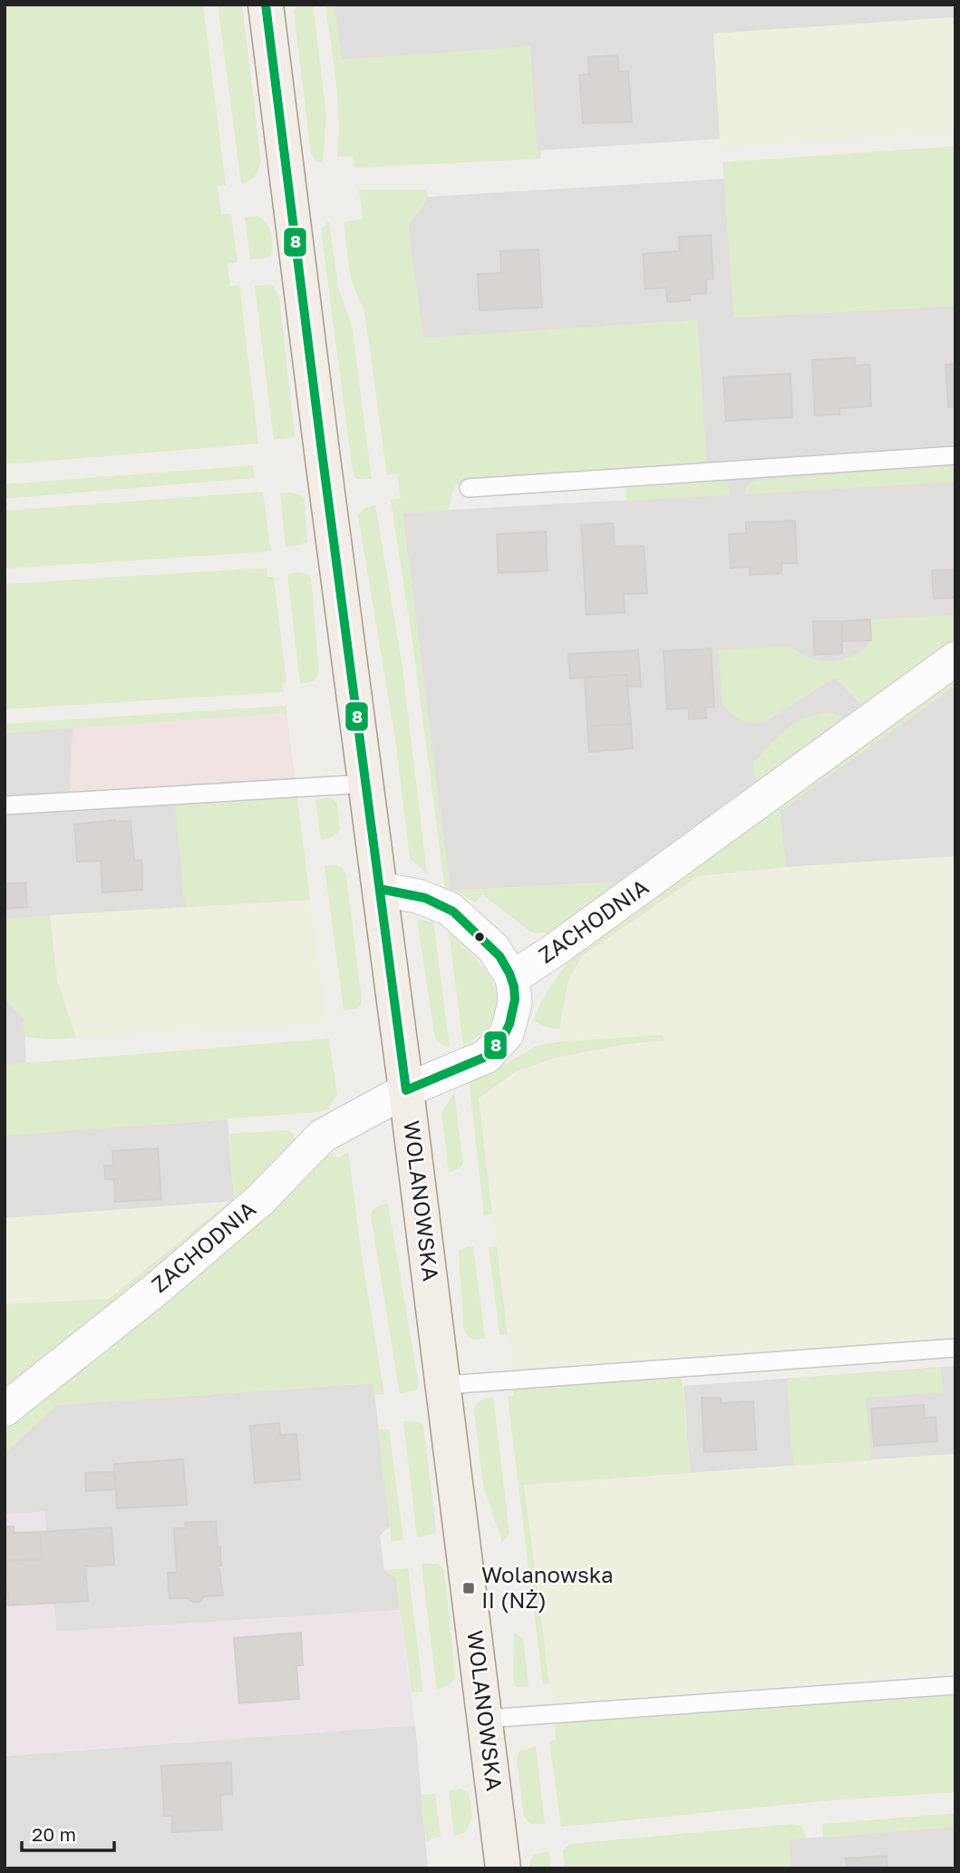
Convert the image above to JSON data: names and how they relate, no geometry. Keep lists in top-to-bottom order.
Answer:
{
  "streets": {
    "main road": ["WOLANOWSKA"],
    "street": ["ZACHODNIA"]
  },
  "crossings": [
    ["ZACHODNIA", "WOLANOWSKA"]
  ],
  "places": {
    "transit": ["Wolanowska II (NŻ)"]
  },
  "lines": ["transit line 8"],
  "scale_bar": "20 m"
}
